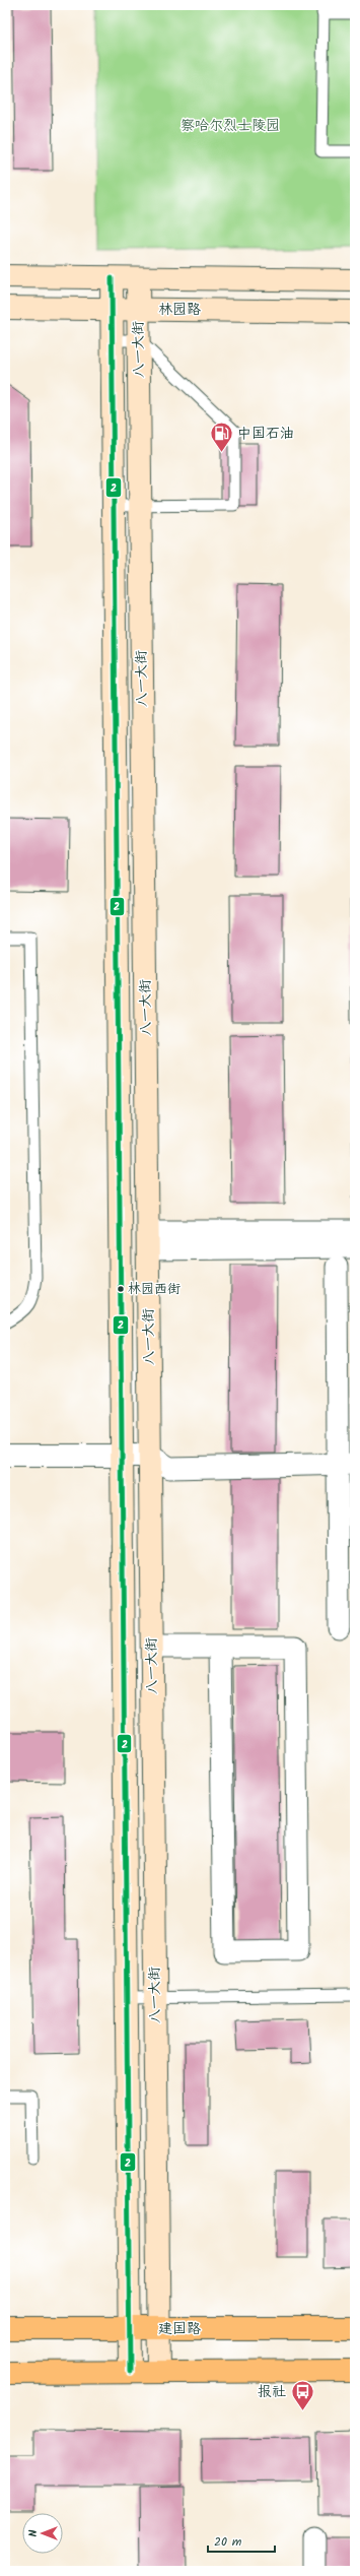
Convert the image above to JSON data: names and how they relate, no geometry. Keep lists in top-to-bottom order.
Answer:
{
  "streets": {
    "main road": ["林园路", "八一大街", "建国路"]
  },
  "crossings": [
    ["林园路", "八一大街"],
    ["八一大街", "建国路"]
  ],
  "parks": ["察哈尔烈士陵园"],
  "places": {
    "fuel station": ["中国石油"],
    "other": ["林园西街"],
    "bus stop": ["报社"]
  },
  "lines": ["transit line 2"],
  "scale_bar": "20 m",
  "north": "left"
}
